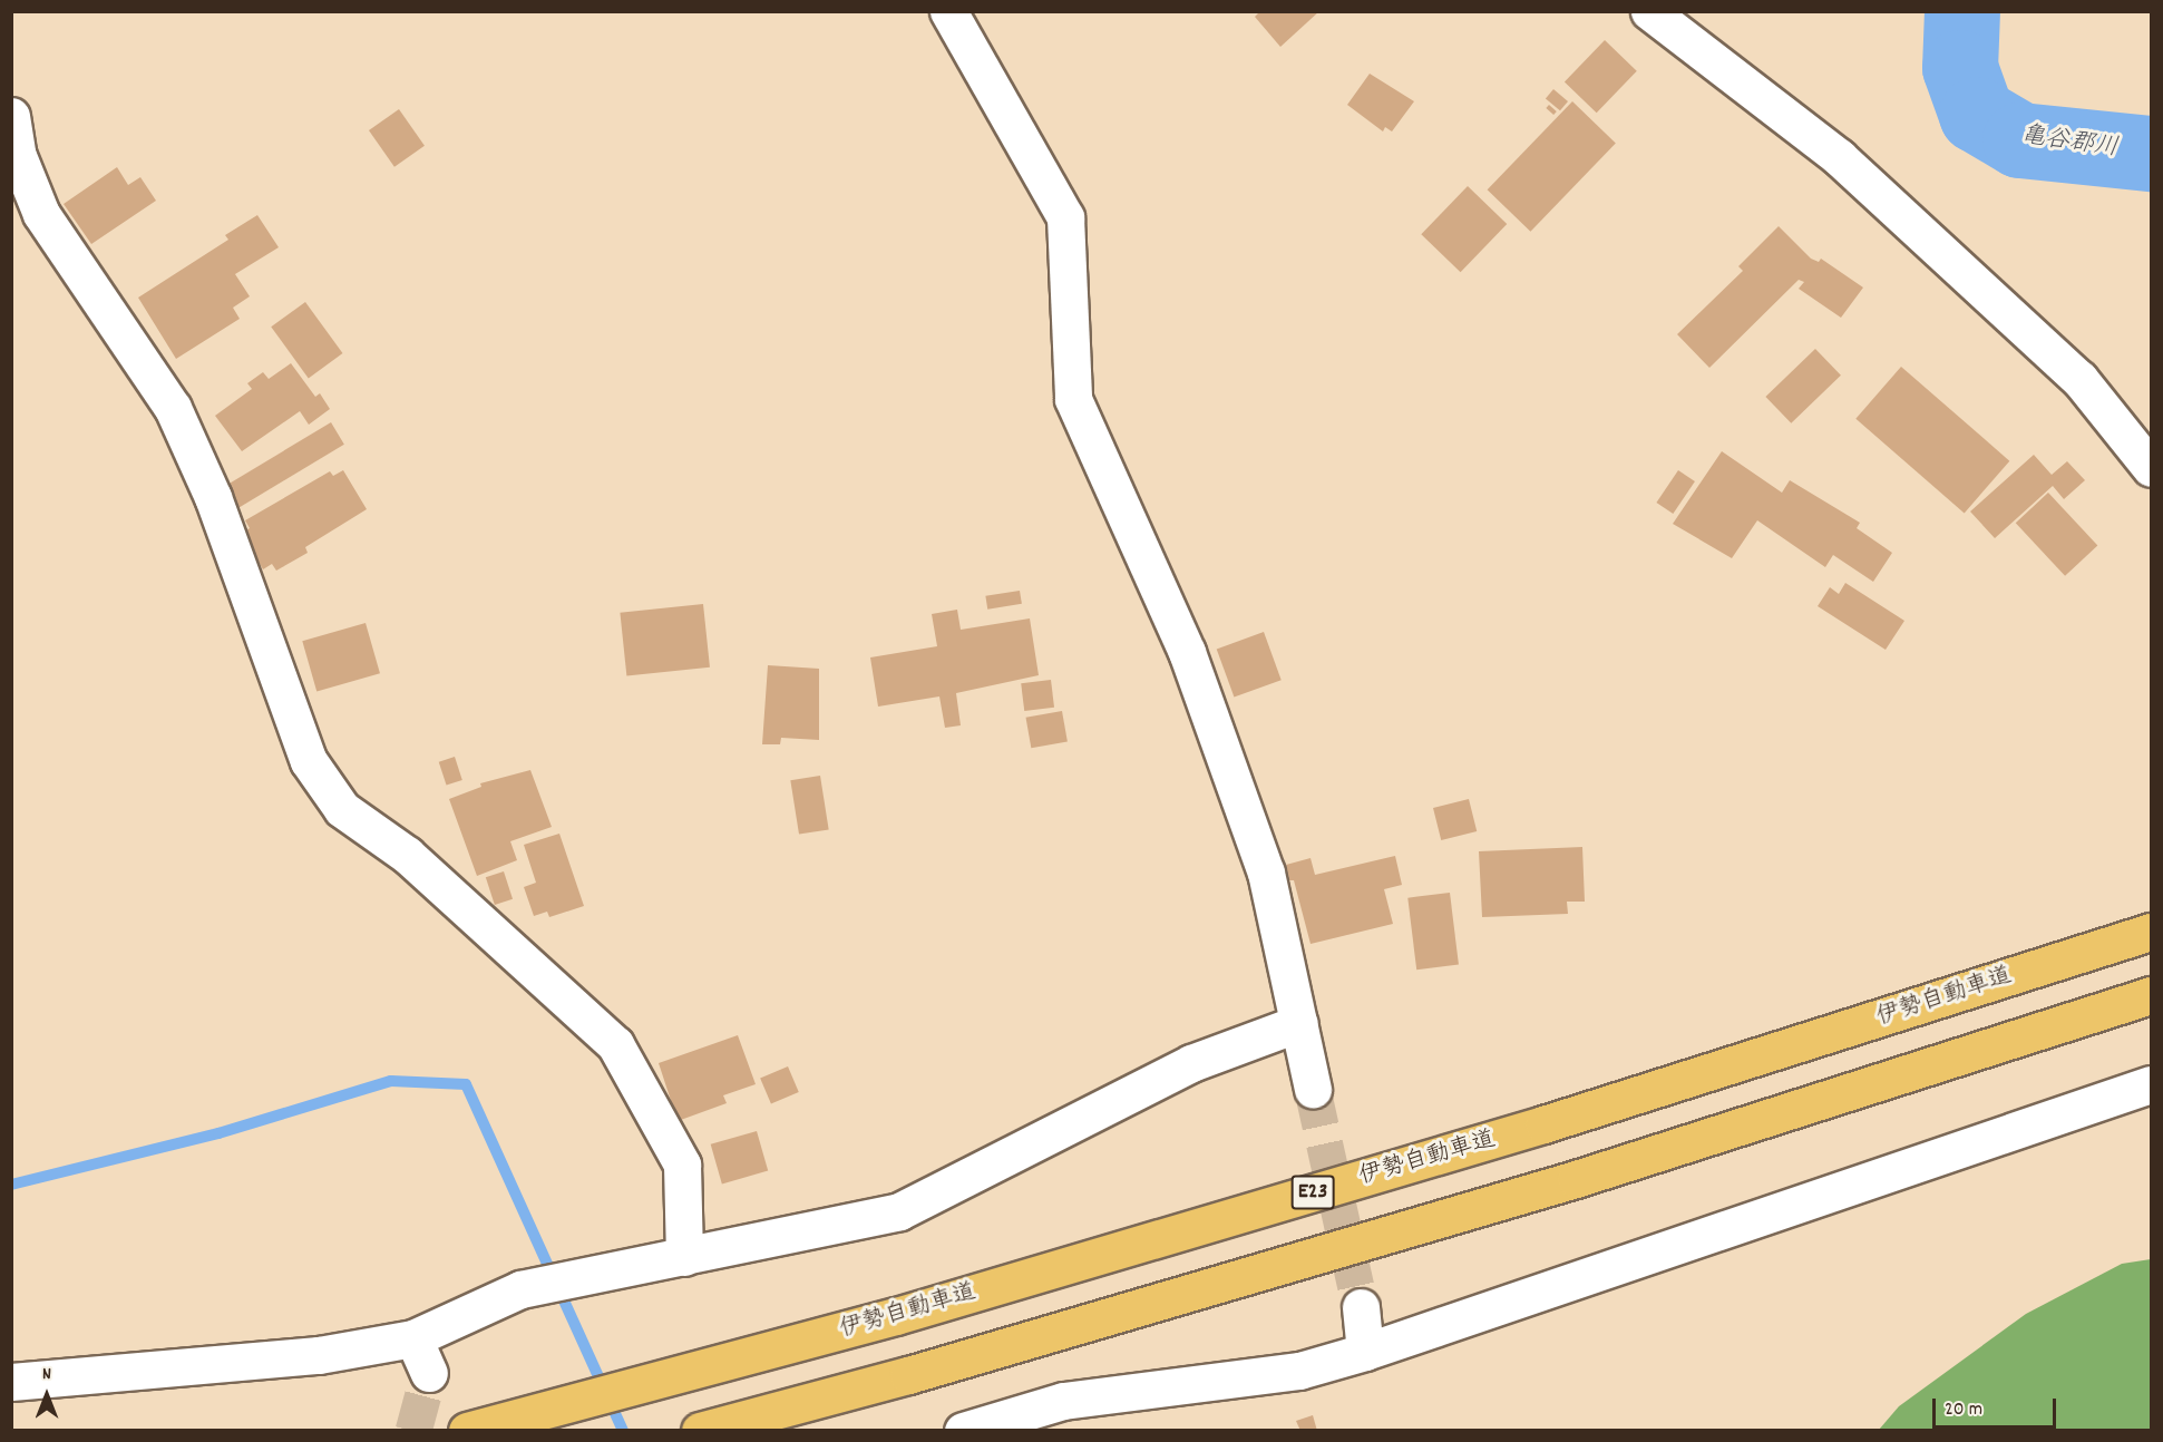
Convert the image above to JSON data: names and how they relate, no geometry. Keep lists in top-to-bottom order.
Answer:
{
  "streets": {
    "highway": ["伊勢自動車道", "E23"]
  },
  "water": ["亀谷郡川"],
  "scale_bar": "20 m",
  "north": "top"
}
